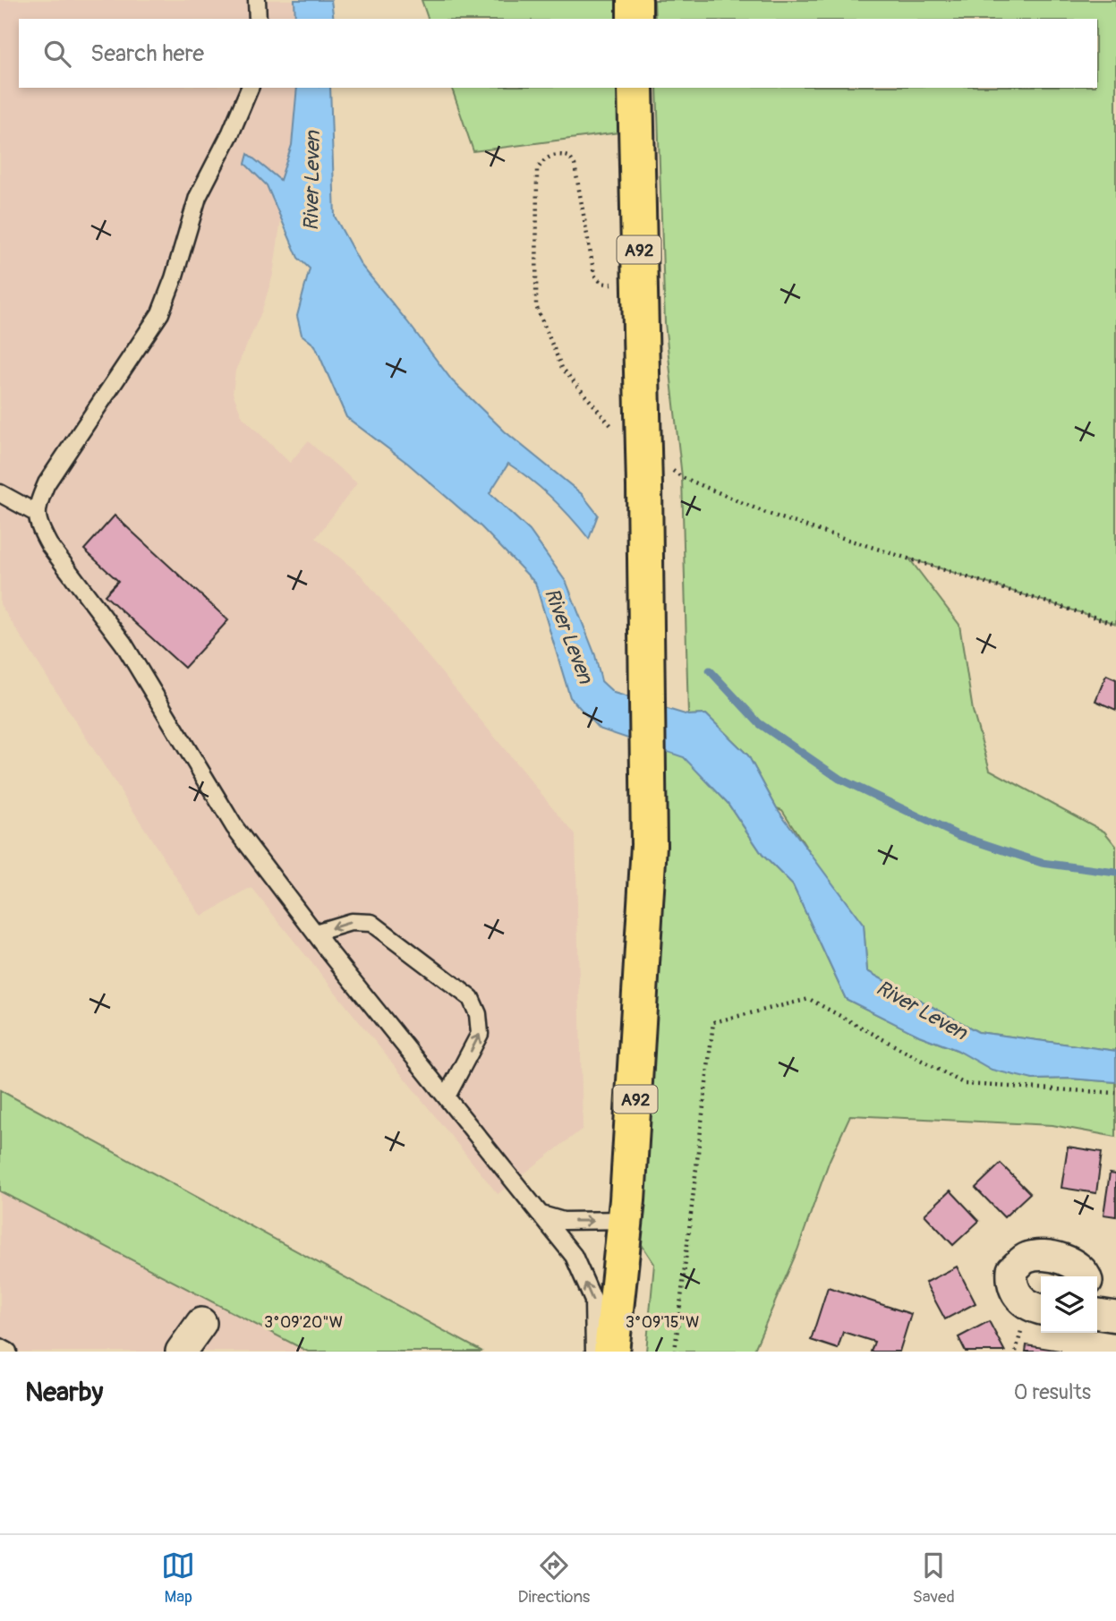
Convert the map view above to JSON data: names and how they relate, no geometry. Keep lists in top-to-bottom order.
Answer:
{
  "streets": {
    "highway": ["A92"]
  },
  "water": ["River Leven"],
  "page": {
    "search": "Search here",
    "heading": ["Nearby", "0 results"],
    "nav": ["Map", "Directions", "Saved"]
  },
  "coordinates": ["3°09'20\"W", "3°09'15\"W"]
}
